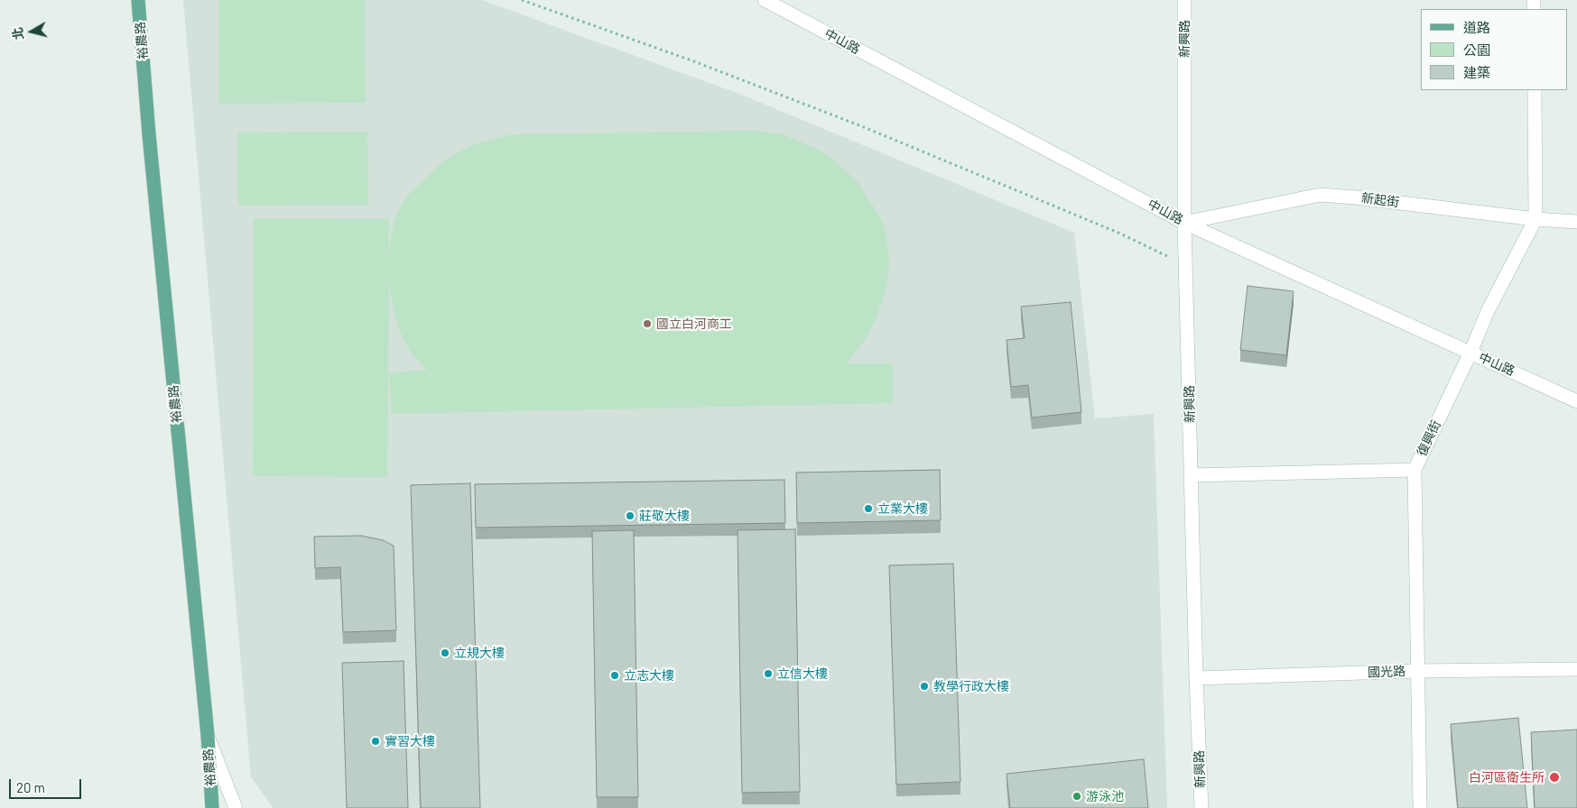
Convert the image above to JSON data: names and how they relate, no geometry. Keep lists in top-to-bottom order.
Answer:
{
  "streets": {
    "main road": ["裕農路"],
    "street": [
      "新興路",
      "中山路",
      "新起街",
      "復興街",
      "國光路"
    ]
  },
  "crossings": [
    ["新興路", "中山路"],
    ["新興路", "新起街"],
    ["新興路", "國光路"],
    ["中山路", "新起街"],
    ["中山路", "復興街"],
    ["新起街", "復興街"],
    ["復興街", "國光路"]
  ],
  "places": [
    "國立白河商工",
    "立業大樓",
    "莊敬大樓",
    "立規大樓",
    "立信大樓",
    "立志大樓",
    "教學行政大樓",
    "實習大樓",
    "白河區衛生所",
    "游泳池"
  ],
  "legend": ["道路", "公園", "建築"],
  "scale_bar": "20 m",
  "north": "left"
}
